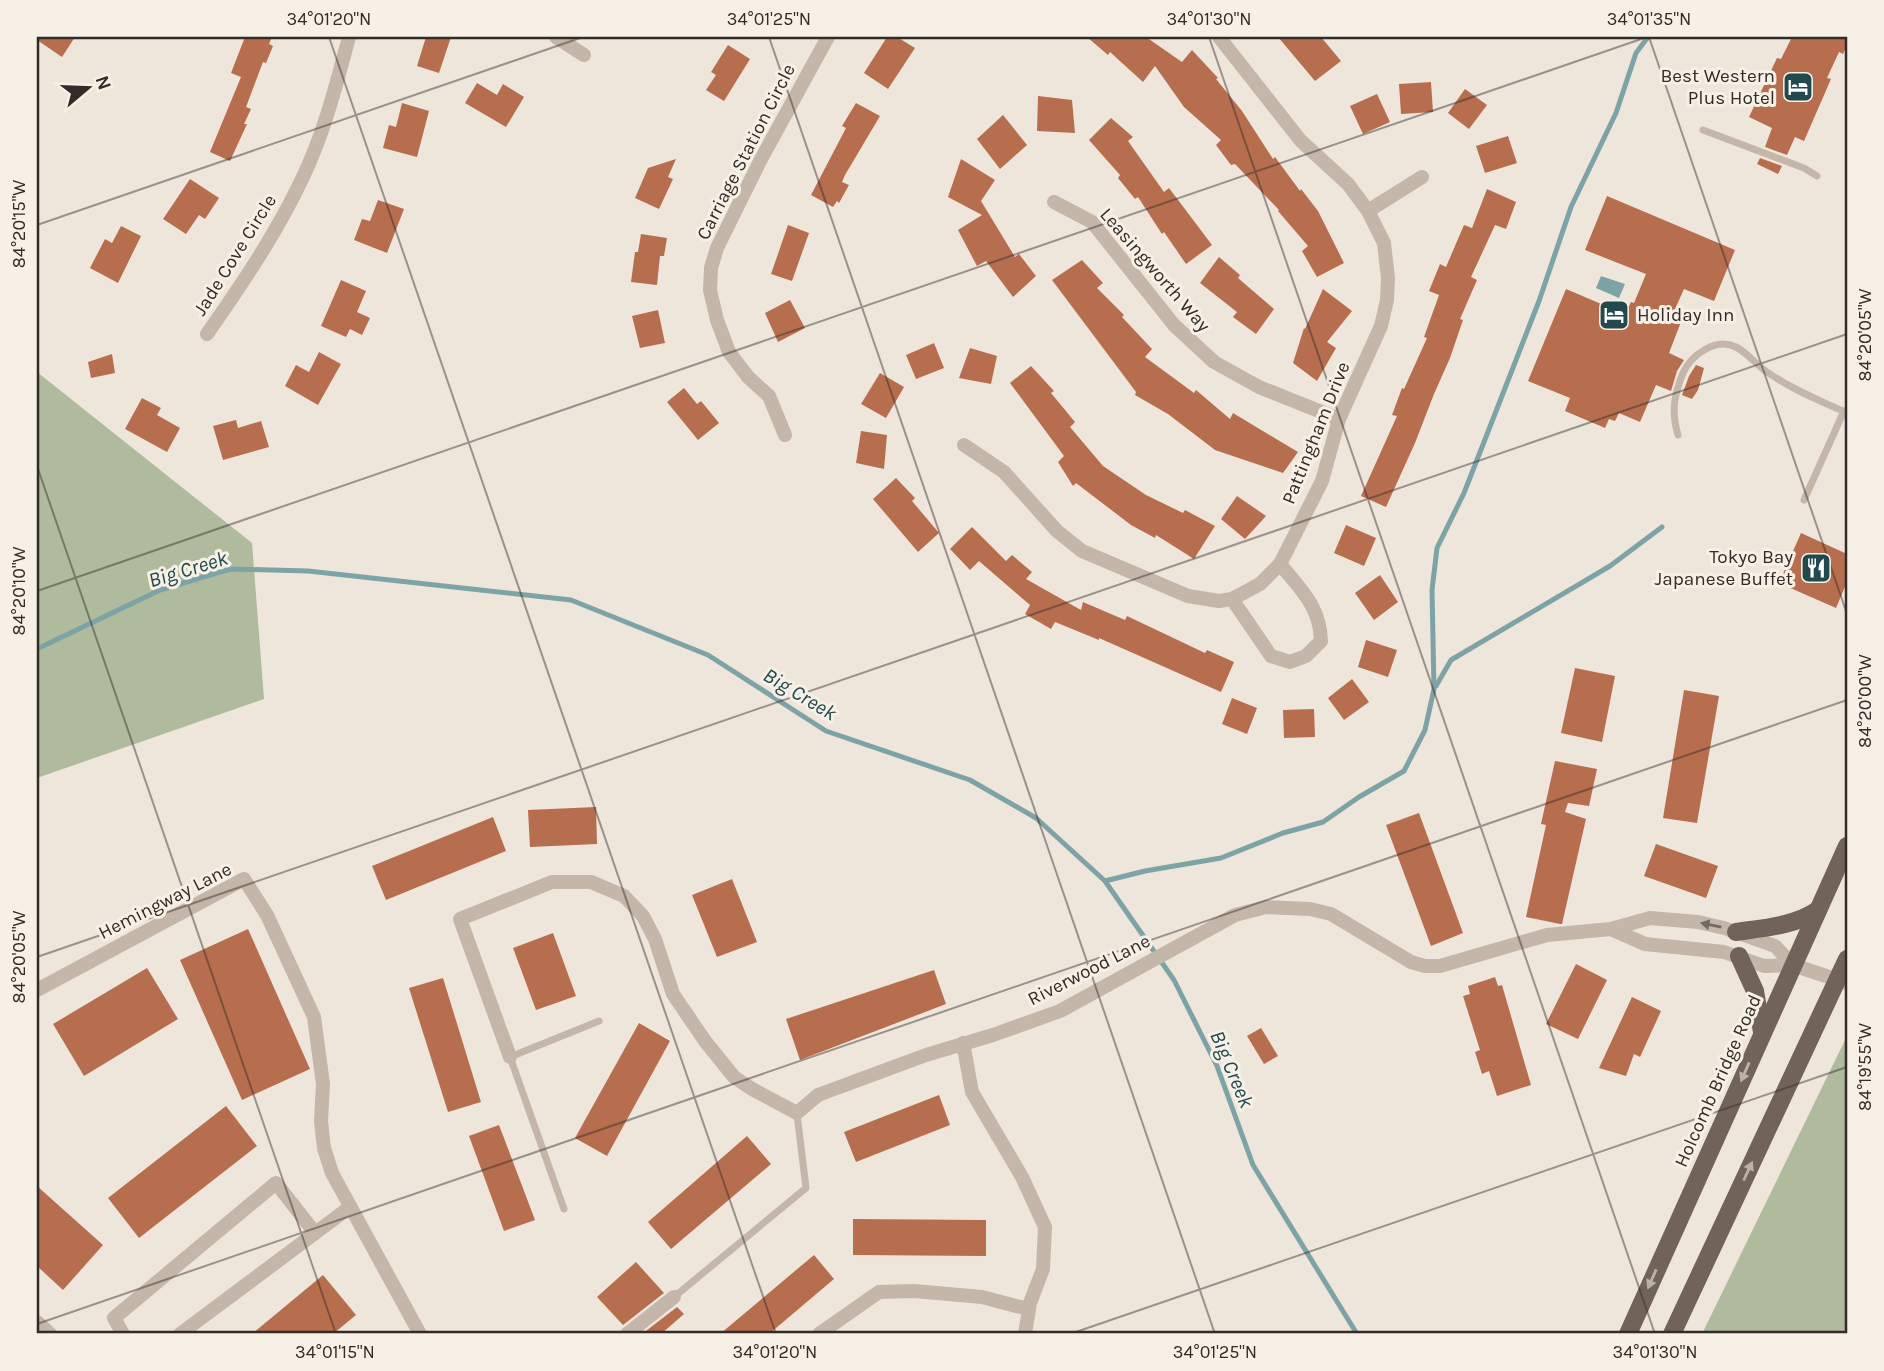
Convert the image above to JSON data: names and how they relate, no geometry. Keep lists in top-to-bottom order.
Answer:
{
  "streets": {
    "main road": ["Holcomb Bridge Road"],
    "street": [
      "Carriage Station Circle",
      "Jade Cove Circle",
      "Leasingworth Way",
      "Pattingham Drive",
      "Hemingway Lane",
      "Riverwood Lane"
    ]
  },
  "crossings": [
    ["Leasingworth Way", "Pattingham Drive"],
    ["Riverwood Lane", "Holcomb Bridge Road"]
  ],
  "water": ["Big Creek"],
  "places": {
    "hotel": ["Best Western Plus Hotel", "Holiday Inn"],
    "restaurant": ["Tokyo Bay Japanese Buffet"]
  },
  "north": "right",
  "coordinates": [
    "34°01'20\"N",
    "34°01'25\"N",
    "34°01'30\"N",
    "34°01'35\"N",
    "84°20'15\"W",
    "84°20'05\"W",
    "84°20'10\"W",
    "84°20'00\"W",
    "84°19'55\"W",
    "34°01'15\"N"
  ]
}
